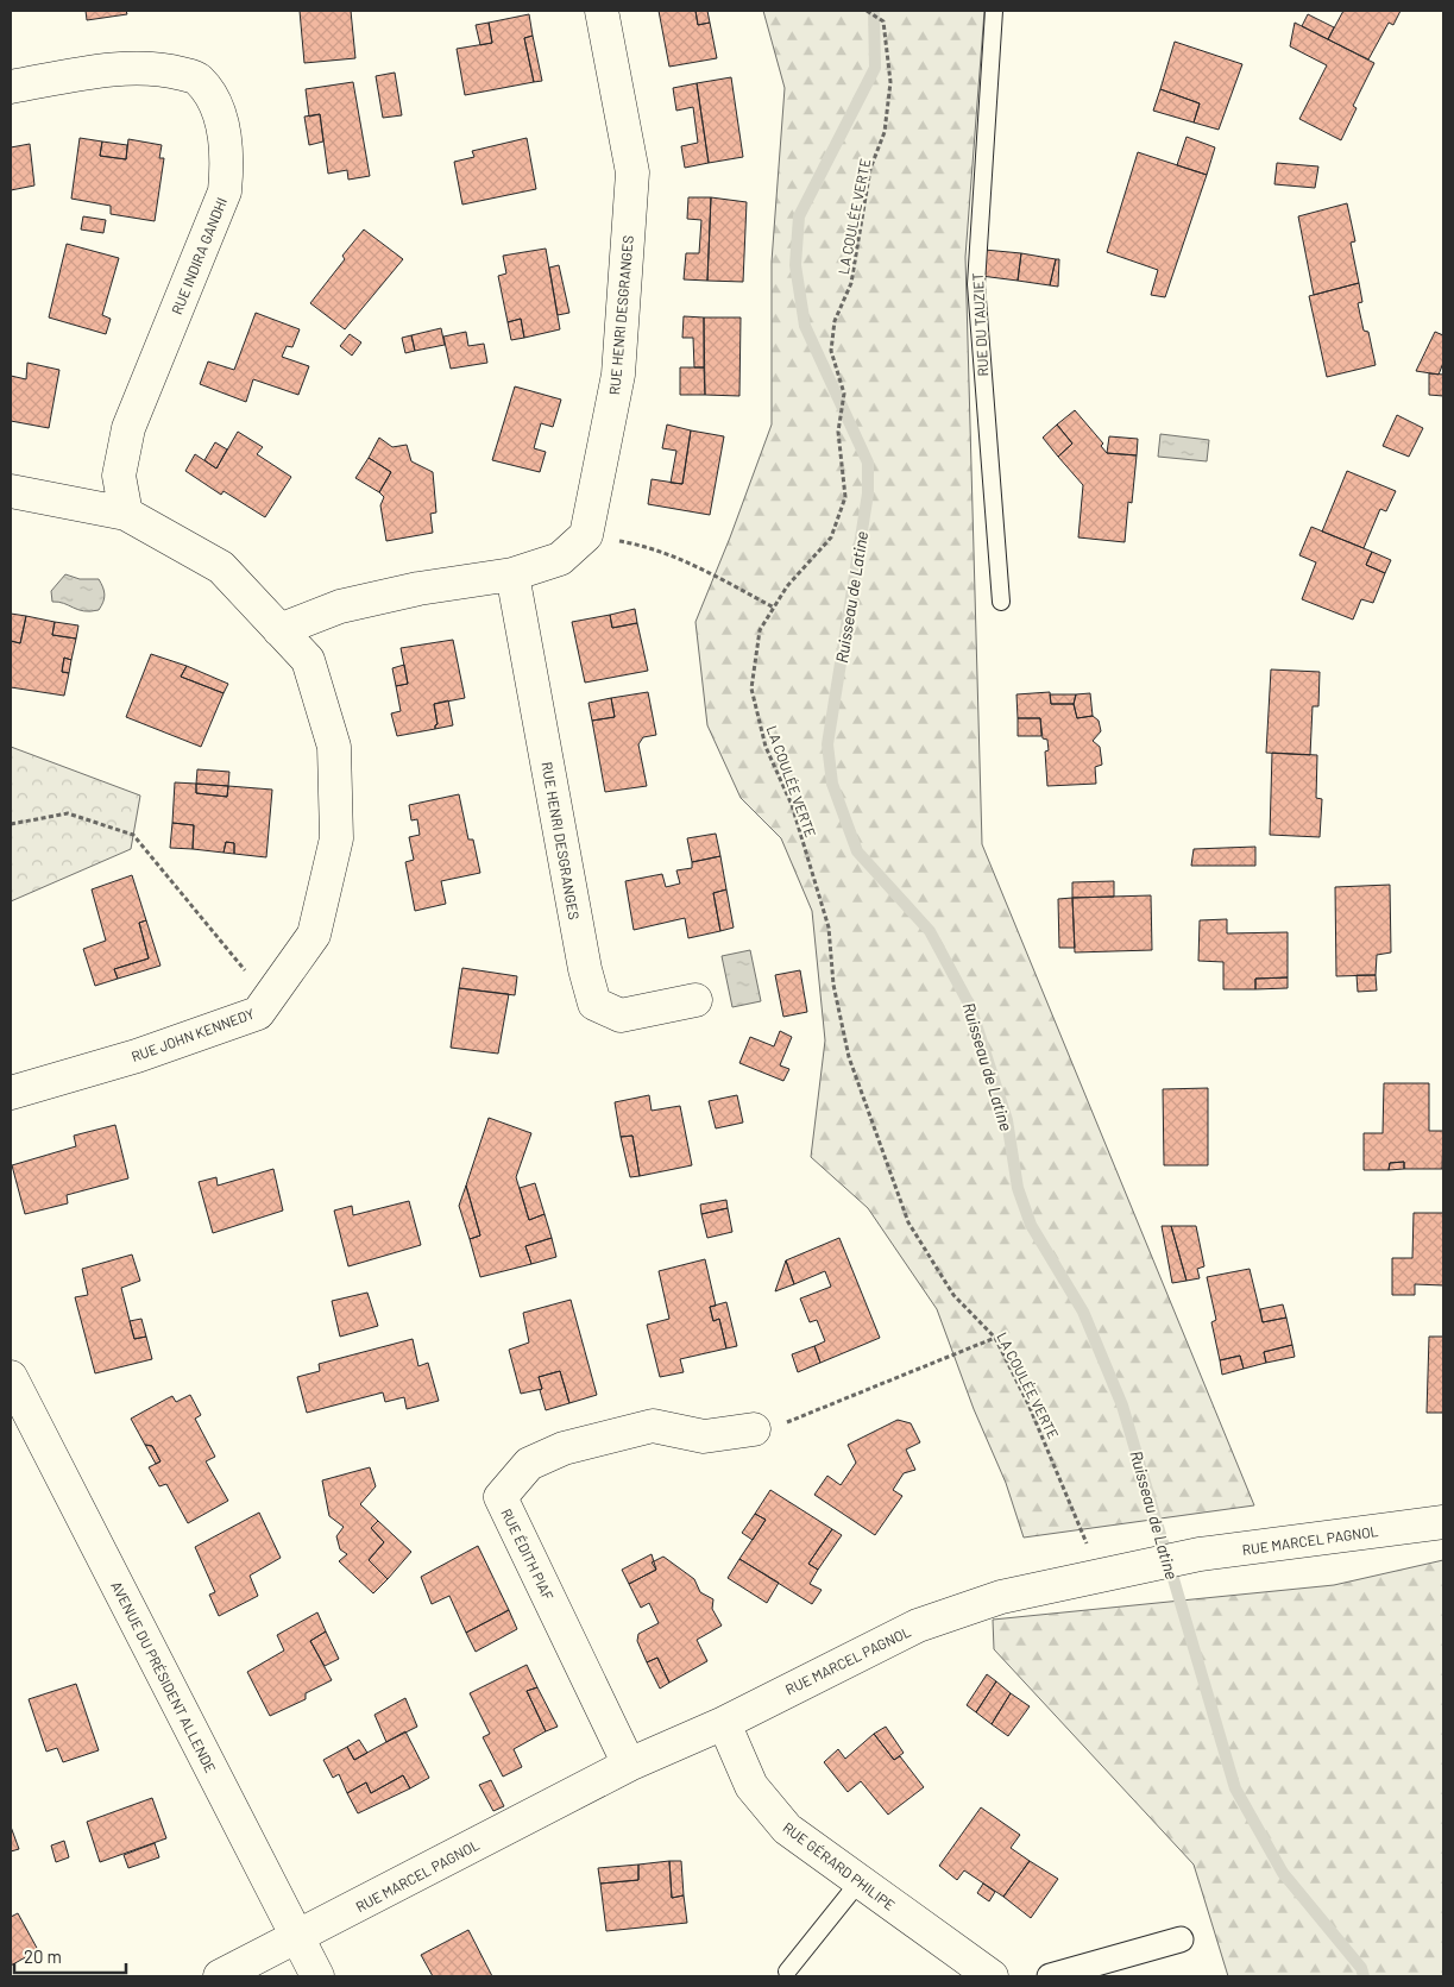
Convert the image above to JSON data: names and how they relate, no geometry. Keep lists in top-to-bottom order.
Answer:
{
  "streets": {
    "street": [
      "RUE INDIRA GANDHI",
      "RUE HENRI DESGRANGES",
      "RUE JOHN KENNEDY",
      "RUE MARCEL PAGNOL",
      "RUE ÉDITH PIAF",
      "AVENUE DU PRÉSIDENT ALLENDE",
      "RUE GÉRARD PHILIPE"
    ],
    "lane": ["RUE DU TAUZIET"],
    "path": ["LA COULÉE VERTE"]
  },
  "crossings": [
    ["LA COULÉE VERTE", "RUE MARCEL PAGNOL"],
    ["RUE INDIRA GANDHI", "RUE JOHN KENNEDY"],
    ["RUE MARCEL PAGNOL", "RUE ÉDITH PIAF"],
    ["RUE MARCEL PAGNOL", "AVENUE DU PRÉSIDENT ALLENDE"],
    ["RUE MARCEL PAGNOL", "RUE GÉRARD PHILIPE"]
  ],
  "water": ["Ruisseau de Latine"],
  "scale_bar": "20 m"
}
